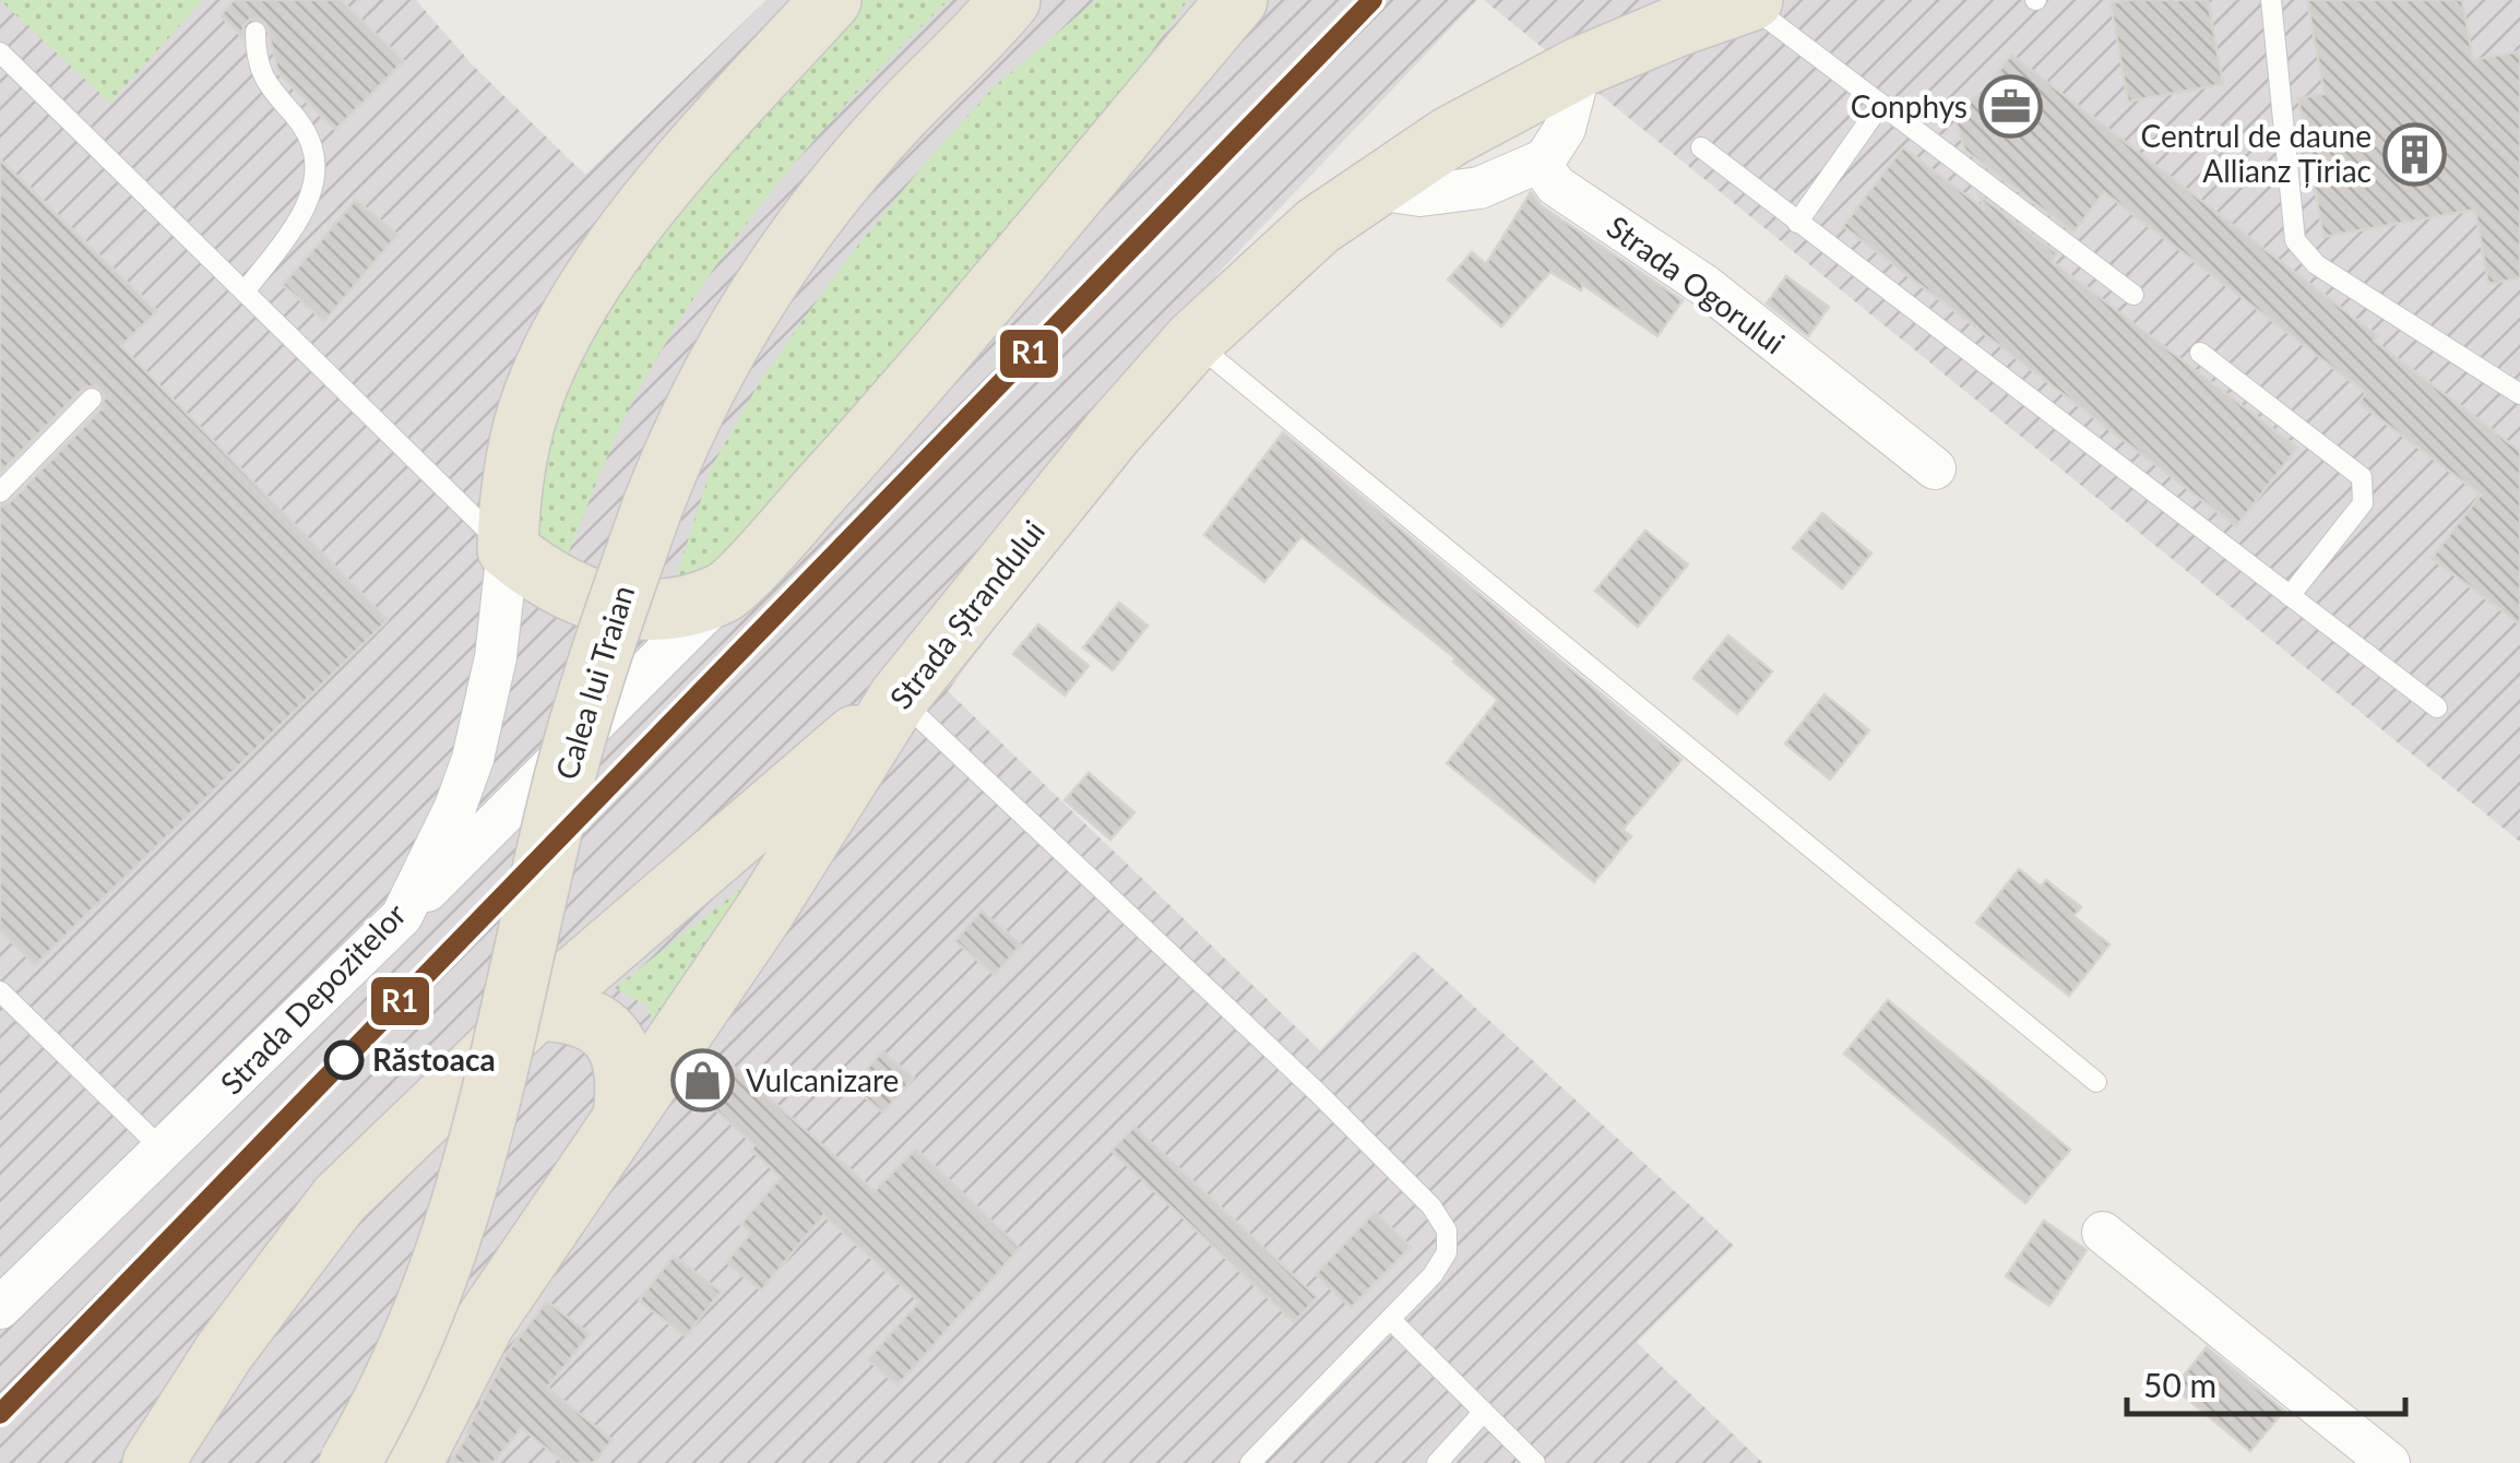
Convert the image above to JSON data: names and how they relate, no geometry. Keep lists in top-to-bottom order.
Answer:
{
  "streets": {
    "main road": ["Strada Ștrandului", "Calea lui Traian"],
    "street": ["Strada Ogorului", "Strada Depozitelor"]
  },
  "places": {
    "office": ["Conphys"],
    "building": ["Centrul de daune Allianz Țiriac"],
    "other": ["Răstoaca"],
    "shop": ["Vulcanizare"]
  },
  "lines": ["transit line R1"],
  "scale_bar": "50 m"
}
